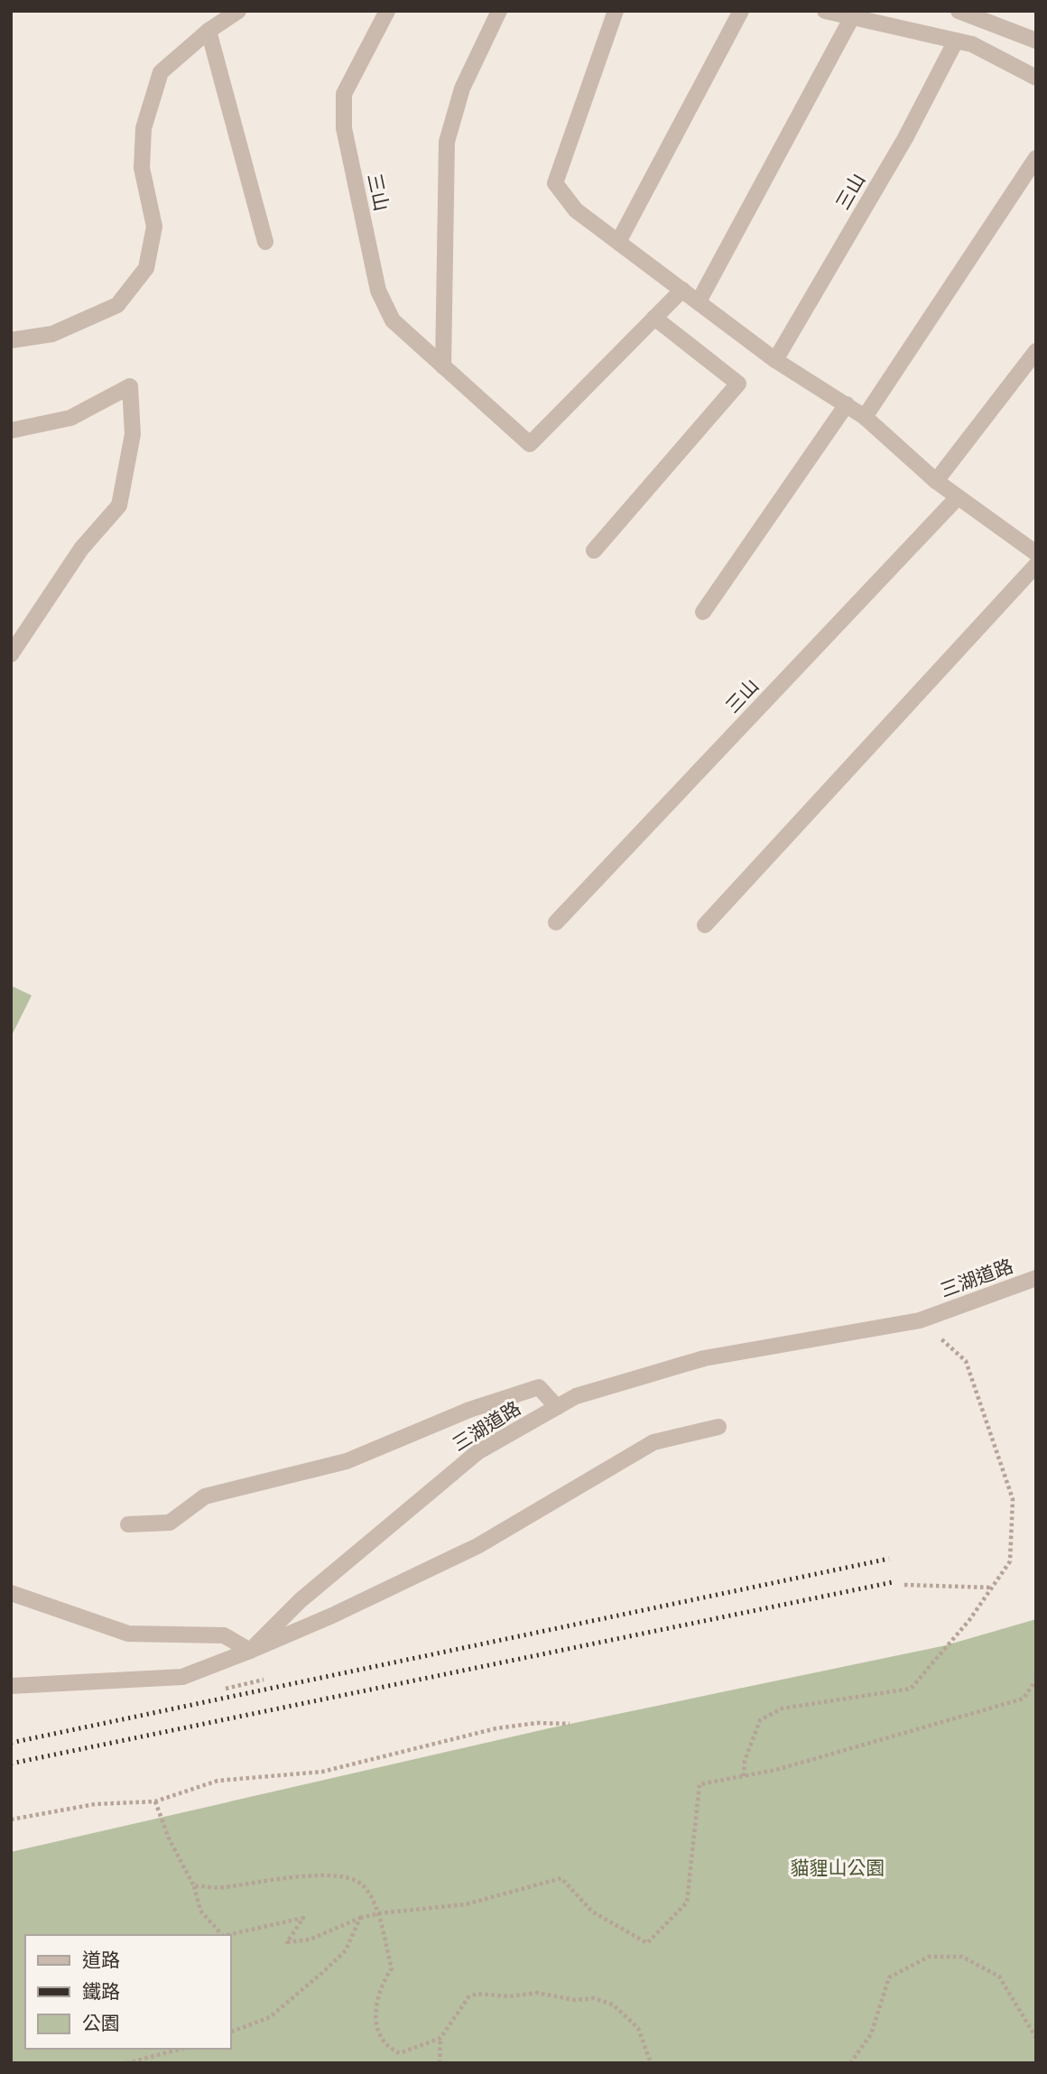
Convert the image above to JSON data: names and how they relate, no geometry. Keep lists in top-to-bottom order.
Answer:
{
  "streets": {
    "street": ["三山", "三湖道路"]
  },
  "parks": ["貓貍山公園"],
  "legend": ["道路", "鐵路", "公園"]
}
